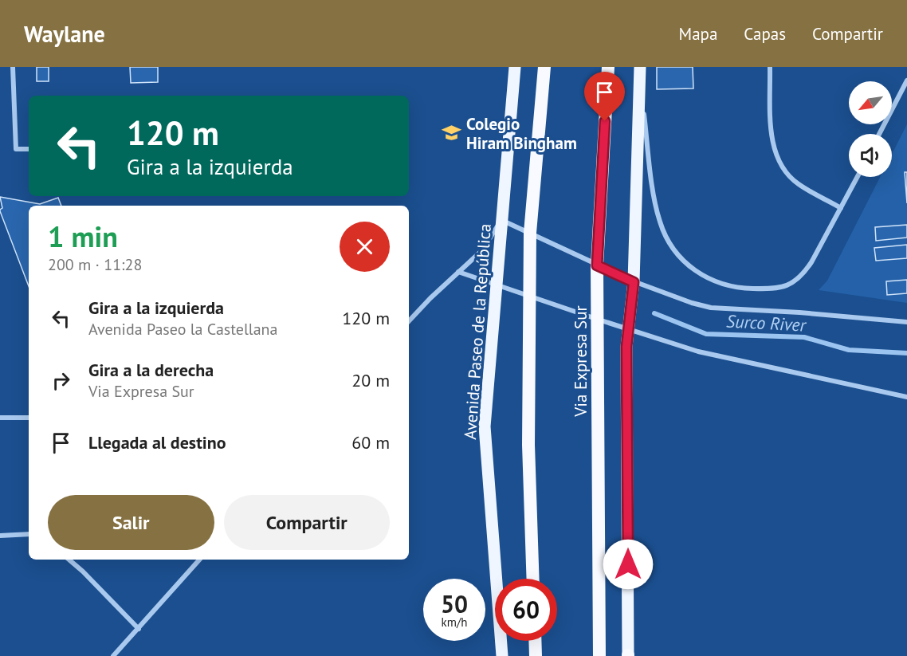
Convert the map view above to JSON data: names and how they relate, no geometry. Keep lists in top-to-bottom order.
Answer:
{
  "streets": {
    "highway": ["Via Expresa Sur"],
    "main road": ["Avenida Paseo de la República"]
  },
  "water": ["Surco River"],
  "places": {
    "school or university": ["Colegio Hiram Bingham"]
  },
  "north": "bottom left",
  "page": {
    "header": "Waylane",
    "nav": ["Mapa", "Capas", "Compartir"],
    "turn": ["120 m", "Gira a la izquierda"],
    "heading": ["1 min", "200 m · 11:28"],
    "list": [
      {
        "name": "Gira a la izquierda",
        "note": "Avenida Paseo la Castellana",
        "value": "120 m"
      },
      {
        "name": "Gira a la derecha",
        "note": "Via Expresa Sur",
        "value": "20 m"
      },
      {
        "name": "Llegada al destino",
        "value": "60 m"
      }
    ],
    "buttons": ["Salir", "Compartir"],
    "speed": "50 km/h",
    "limit": "60"
  }
}
